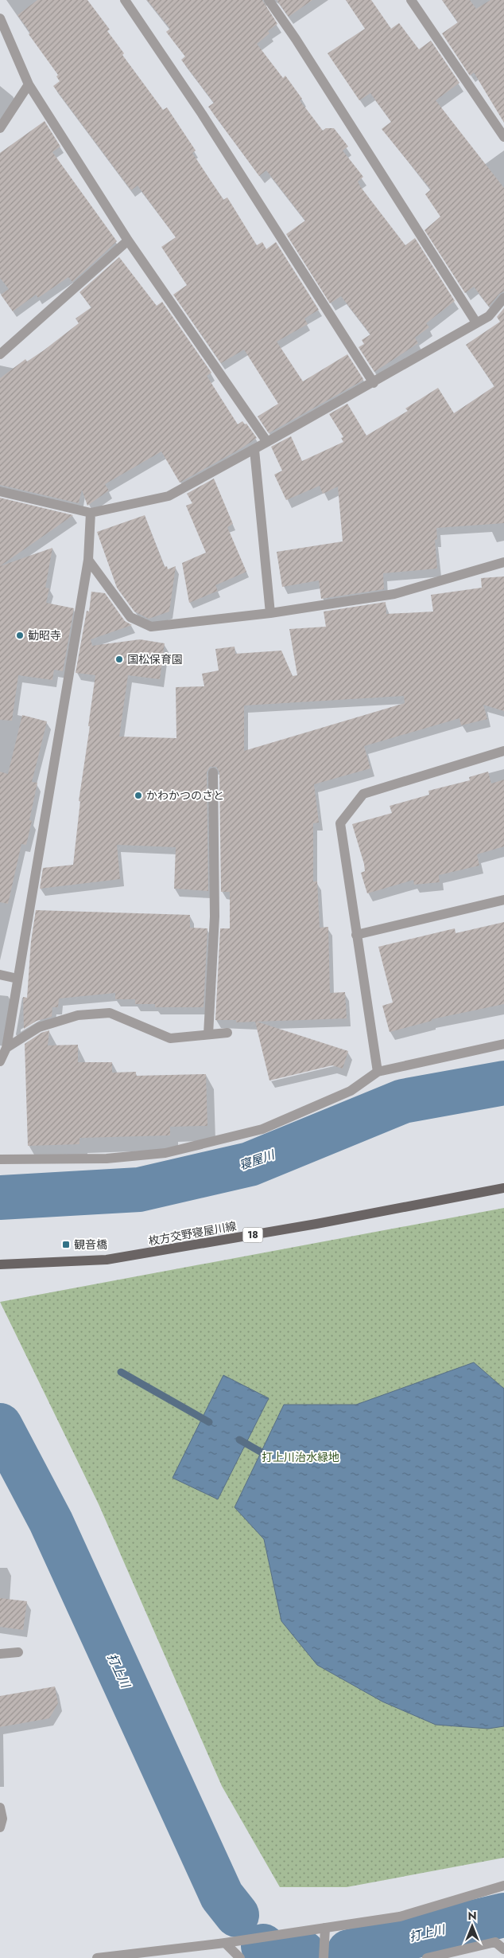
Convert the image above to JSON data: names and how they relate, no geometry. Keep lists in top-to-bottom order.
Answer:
{
  "streets": {
    "main road": ["枚方交野寝屋川線", "18"]
  },
  "water": ["寝屋川", "打上川"],
  "parks": ["打上川治水緑地"],
  "places": {
    "other": ["勧昭寺", "国松保育園", "かわかつのさと"],
    "transit": ["観音橋"]
  },
  "north": "top"
}
